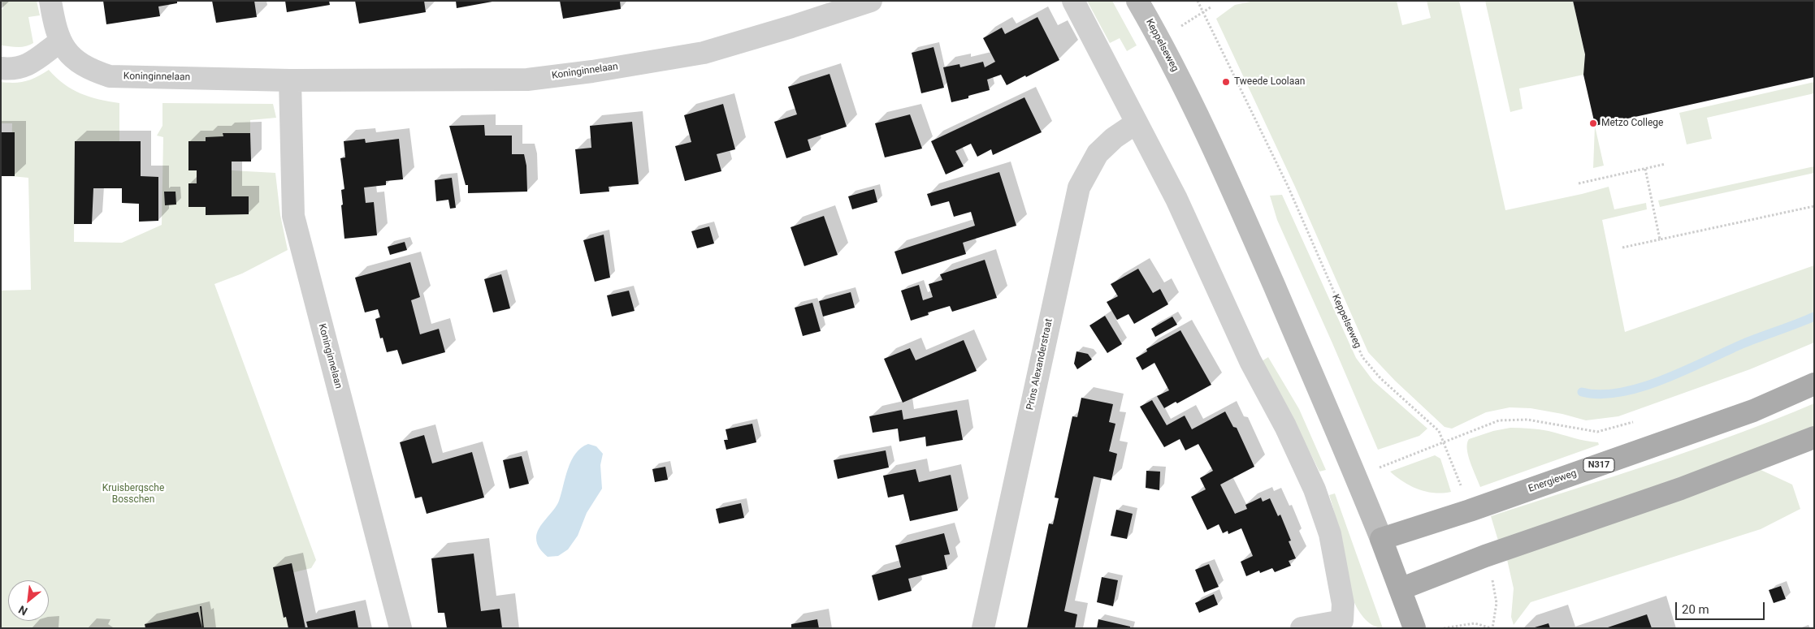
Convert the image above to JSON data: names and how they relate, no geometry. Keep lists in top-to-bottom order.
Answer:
{
  "streets": {
    "main road": ["Keppelseweg", "N317", "Energieweg"],
    "street": ["Koninginnelaan", "Prins Alexanderstraat"]
  },
  "crossings": [
    ["Keppelseweg", "Energieweg"]
  ],
  "parks": ["Kruisbergsche Bosschen"],
  "places": ["Tweede Loolaan", "Metzo College"],
  "scale_bar": "20 m",
  "north": "bottom left"
}
